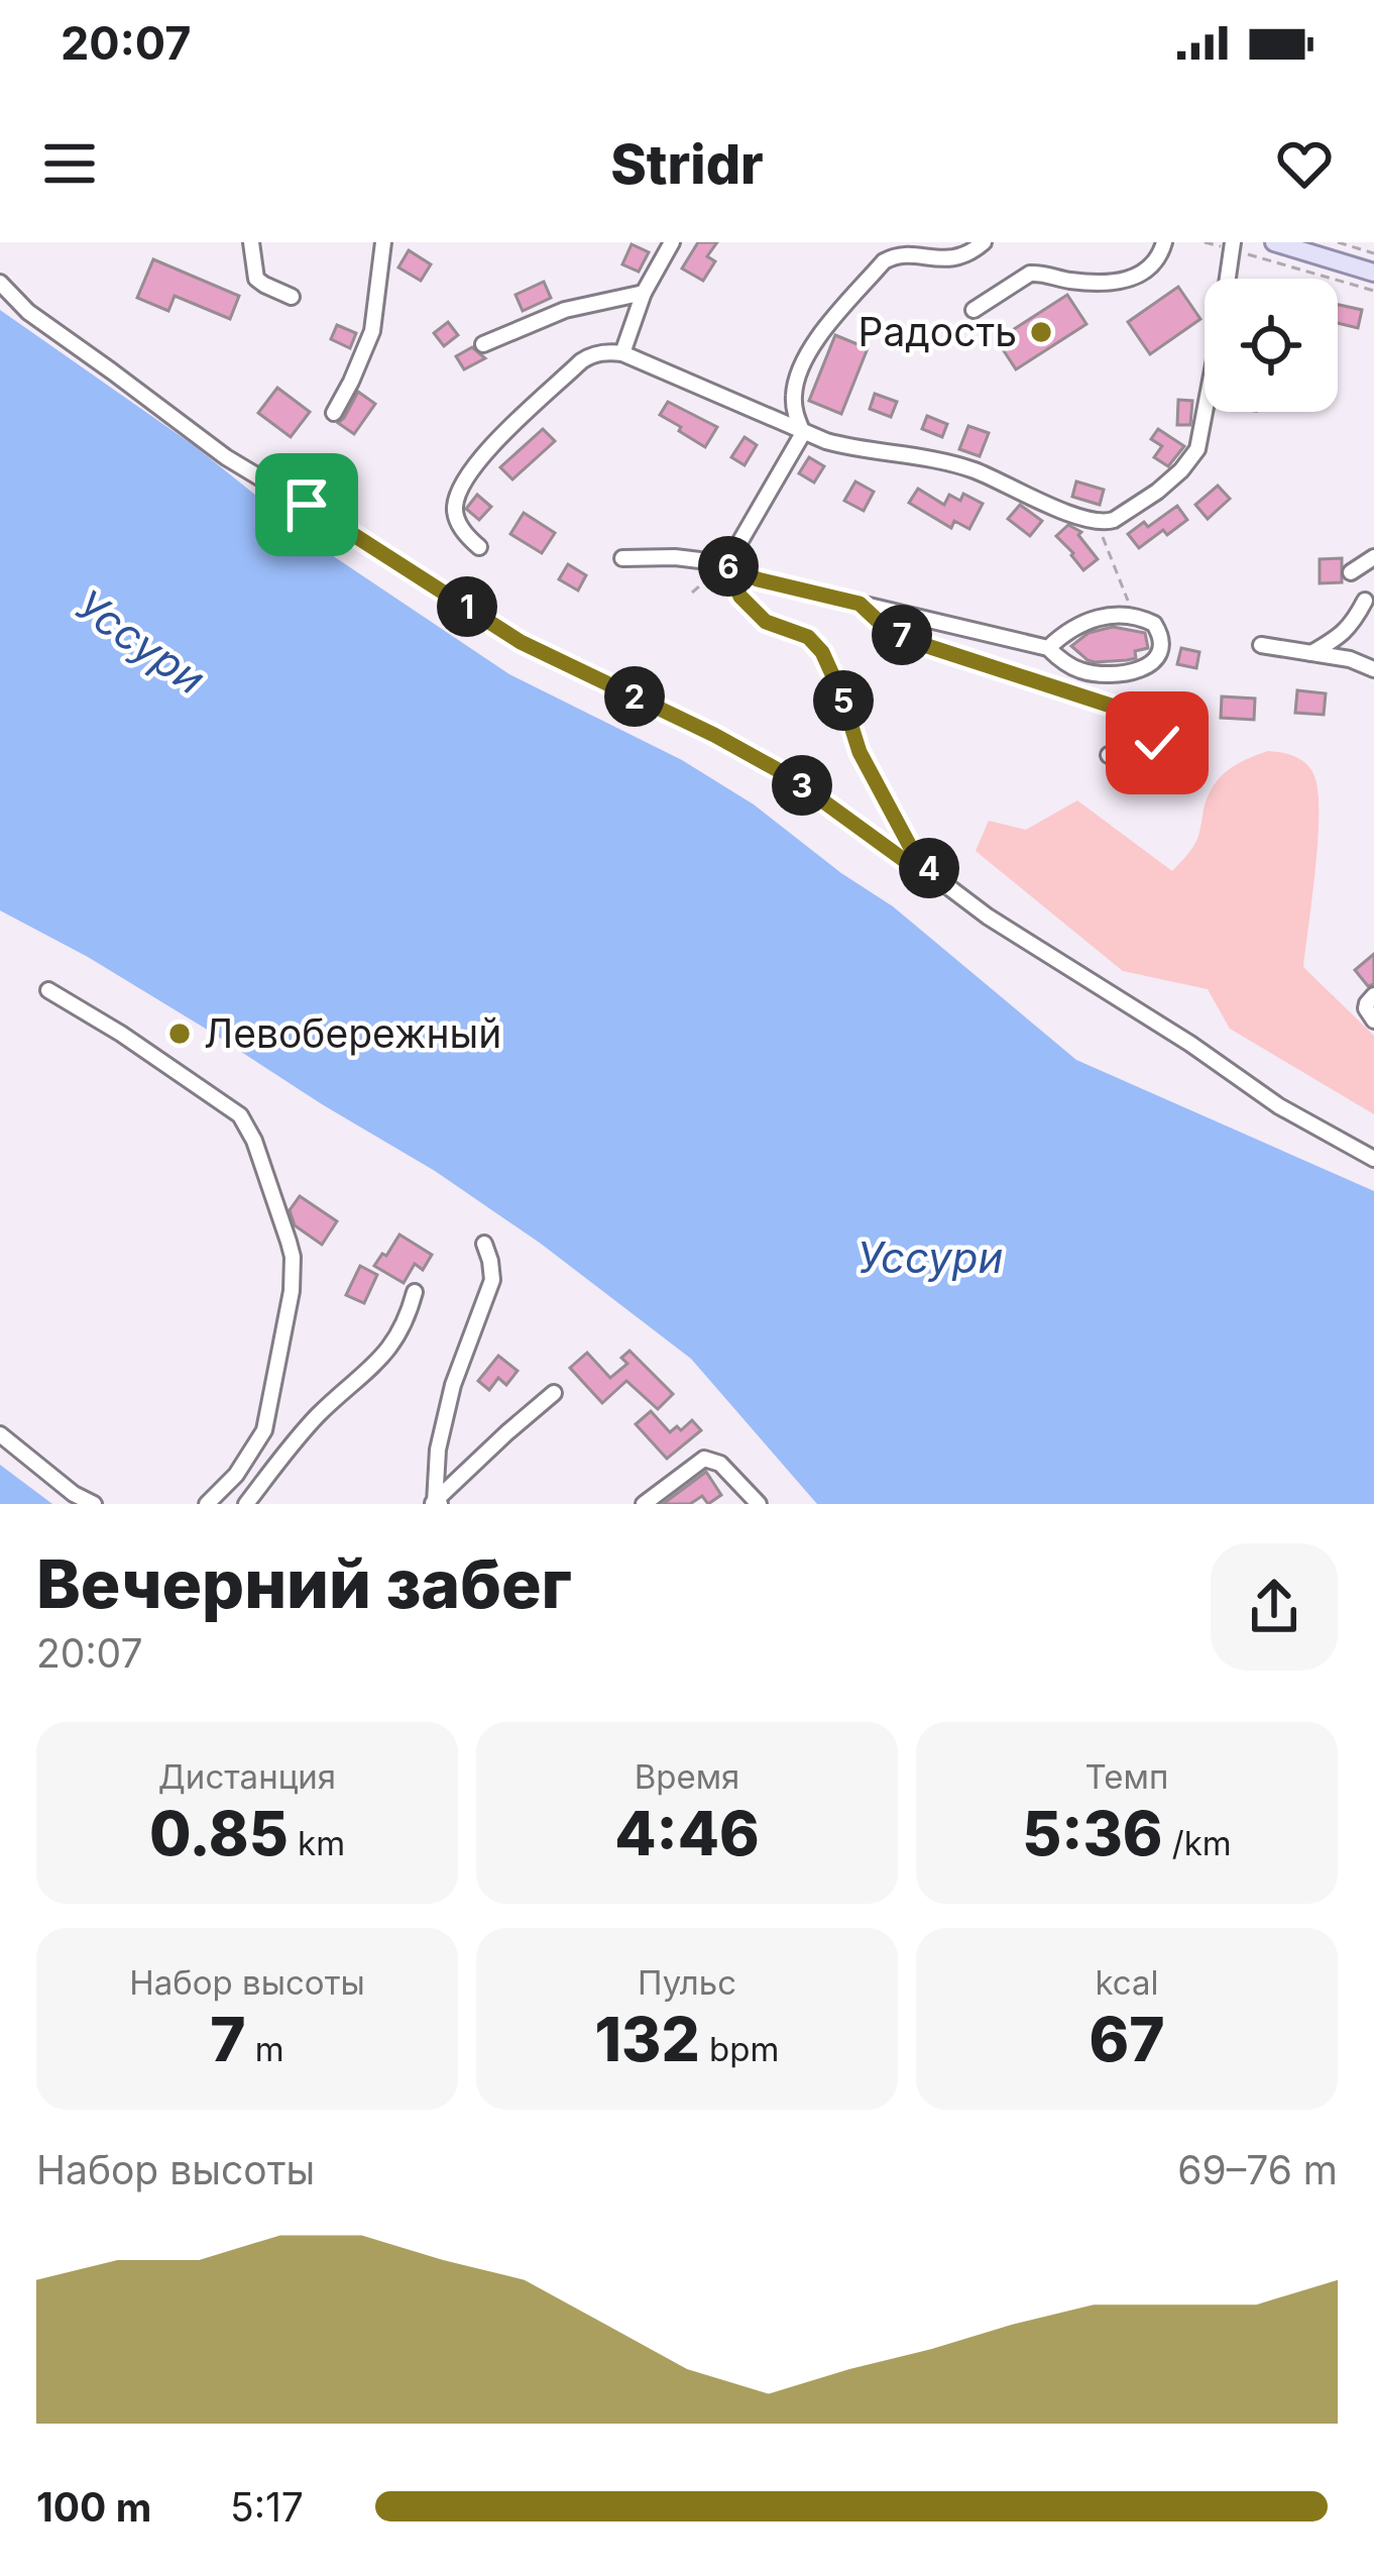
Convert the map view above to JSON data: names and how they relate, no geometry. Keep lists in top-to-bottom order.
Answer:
{
  "water": ["Уссури"],
  "places": ["Радость", "Левобережный"],
  "page": {
    "status": "20:07",
    "header": "Stridr",
    "pins": [
      "6",
      "1",
      "7",
      "2",
      "5",
      "3",
      "4"
    ],
    "heading": ["Вечерний забег", "20:07"],
    "stats": [
      ["Дистанция", "0.85 km"],
      ["Время", "4:46"],
      ["Темп", "5:36 /km"],
      ["Набор высоты", "7 m"],
      ["Пульс", "132 bpm"],
      ["kcal", "67"]
    ],
    "chart": ["Набор высоты", "69–76 m"],
    "list": [
      {
        "name": "100 m",
        "note": "5:17"
      }
    ]
  }
}
